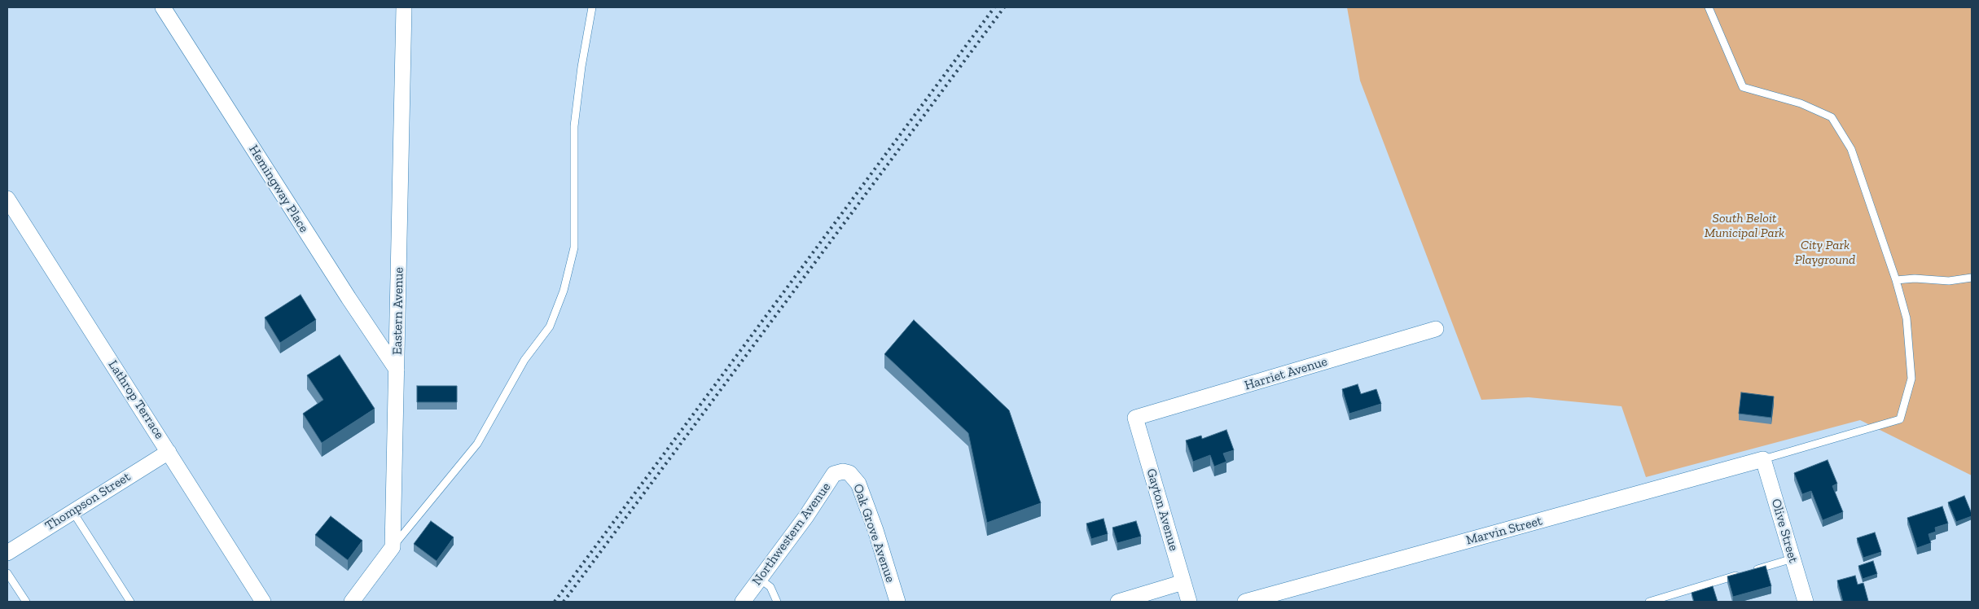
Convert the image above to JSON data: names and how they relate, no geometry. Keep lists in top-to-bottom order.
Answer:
{
  "streets": {
    "street": [
      "Hemingway Place",
      "Eastern Avenue",
      "Harriet Avenue",
      "Lathrop Terrace",
      "Thompson Street",
      "Gayton Avenue",
      "Marvin Street",
      "Olive Street",
      "Oak Grove Avenue",
      "Northwestern Avenue"
    ]
  },
  "crossings": [
    ["Hemingway Place", "Eastern Avenue"],
    ["Harriet Avenue", "Gayton Avenue"],
    ["Lathrop Terrace", "Thompson Street"],
    ["Marvin Street", "Olive Street"],
    ["Oak Grove Avenue", "Northwestern Avenue"]
  ],
  "parks": ["South Beloit Municipal Park", "City Park Playground"]
}
